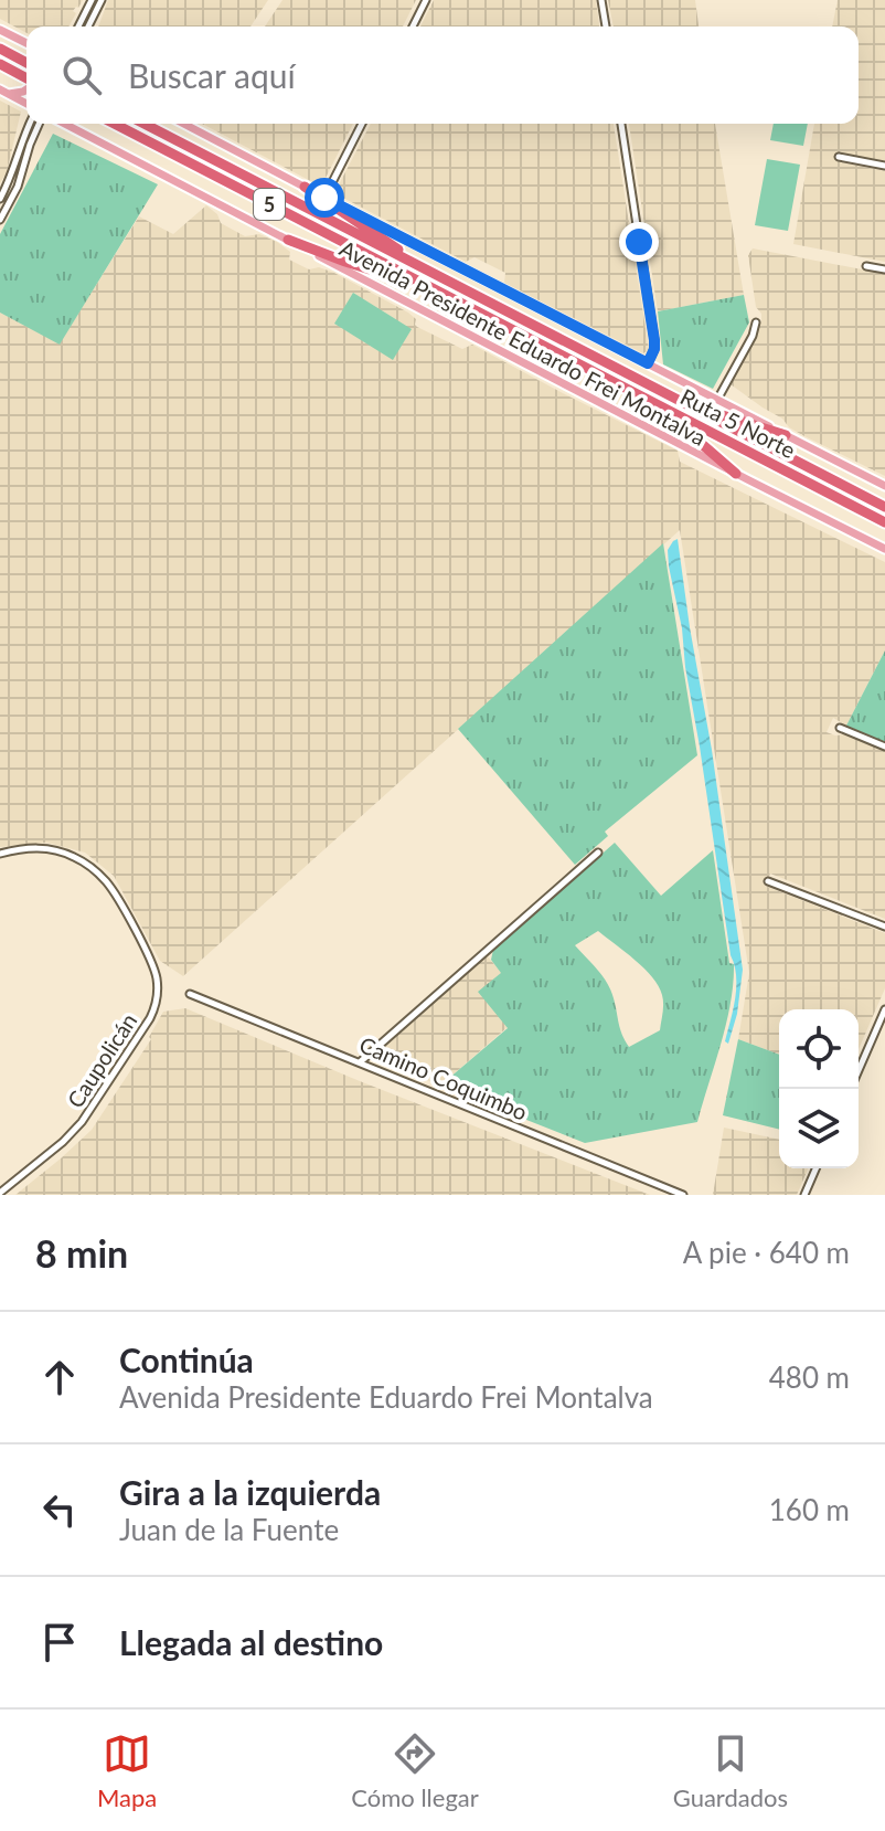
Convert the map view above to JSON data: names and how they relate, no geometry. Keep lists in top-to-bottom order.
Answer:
{
  "streets": {
    "highway": ["5", "Ruta 5 Norte"],
    "main road": ["Avenida Presidente Eduardo Frei Montalva"],
    "street": ["Caupolicán", "Camino Coquimbo"]
  },
  "page": {
    "search": "Buscar aquí",
    "heading": ["8 min", "A pie · 640 m"],
    "list": [
      ["Continúa", "Avenida Presidente Eduardo Frei Montalva", "480 m"],
      ["Gira a la izquierda", "Juan de la Fuente", "160 m"],
      "Llegada al destino"
    ],
    "nav": ["Mapa", "Cómo llegar", "Guardados"]
  }
}
